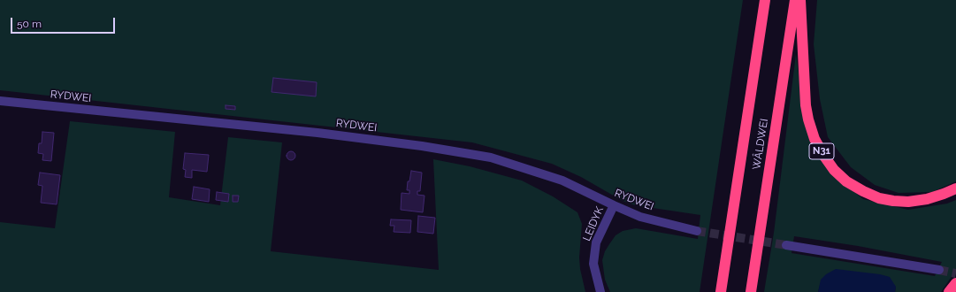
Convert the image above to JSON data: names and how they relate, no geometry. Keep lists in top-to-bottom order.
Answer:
{
  "streets": {
    "highway": ["WÂLDWEI", "N31"],
    "street": ["RYDWEI", "LEIDYK"]
  },
  "crossings": [
    ["RYDWEI", "LEIDYK"]
  ],
  "scale_bar": "50 m"
}
